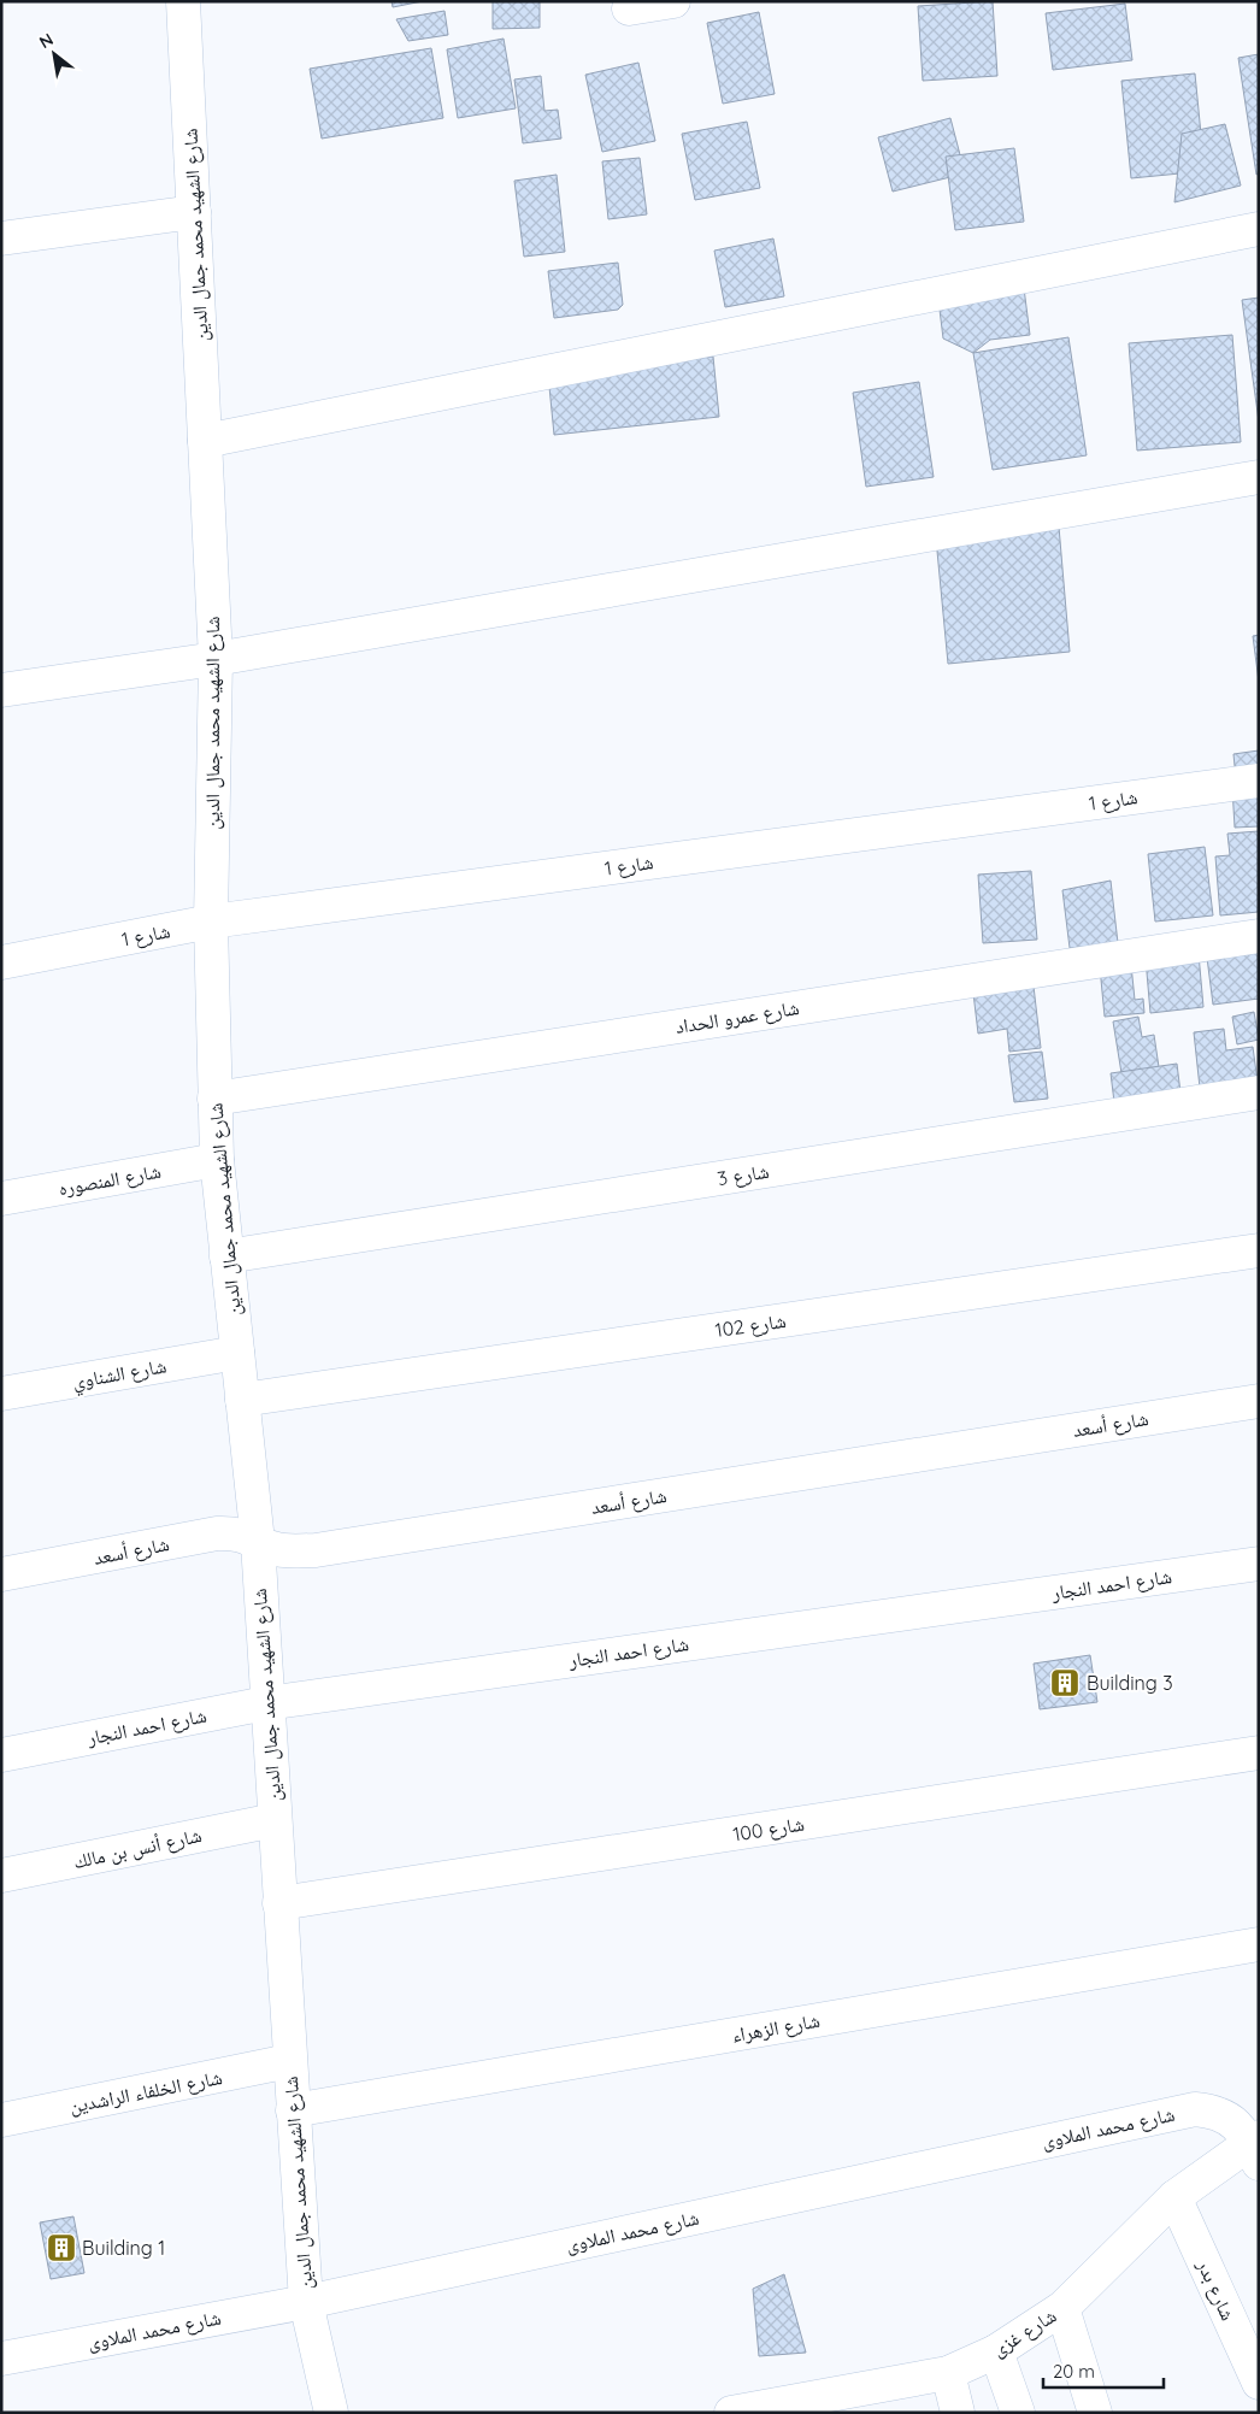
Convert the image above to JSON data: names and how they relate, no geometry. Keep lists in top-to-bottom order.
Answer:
{
  "streets": {
    "street": [
      "شارع الشهيد محمد جمال الدين",
      "شارع 1",
      "شارع عمرو الحداد",
      "شارع 3",
      "شارع المنصوره",
      "شارع 102",
      "شارع الشناوي",
      "شارع أسعد",
      "شارع احمد النجار",
      "شارع 100",
      "شارع أنس بن مالك",
      "شارع الزهراء",
      "شارع الخلفاء الراشدين",
      "شارع محمد الملاوى",
      "شارع بدر",
      "شارع غزى"
    ]
  },
  "crossings": [
    ["شارع الشهيد محمد جمال الدين", "شارع 1"],
    ["شارع الشهيد محمد جمال الدين", "شارع عمرو الحداد"],
    ["شارع الشهيد محمد جمال الدين", "شارع 3"],
    ["شارع الشهيد محمد جمال الدين", "شارع المنصوره"],
    ["شارع الشهيد محمد جمال الدين", "شارع 102"],
    ["شارع الشهيد محمد جمال الدين", "شارع الشناوي"],
    ["شارع الشهيد محمد جمال الدين", "شارع أسعد"],
    ["شارع الشهيد محمد جمال الدين", "شارع احمد النجار"],
    ["شارع الشهيد محمد جمال الدين", "شارع 100"],
    ["شارع الشهيد محمد جمال الدين", "شارع أنس بن مالك"],
    ["شارع الشهيد محمد جمال الدين", "شارع الزهراء"],
    ["شارع الشهيد محمد جمال الدين", "شارع الخلفاء الراشدين"],
    ["شارع الشهيد محمد جمال الدين", "شارع محمد الملاوى"],
    ["شارع محمد الملاوى", "شارع غزى"],
    ["شارع بدر", "شارع غزى"]
  ],
  "places": {
    "building": ["Building 3", "Building 1"]
  },
  "scale_bar": "20 m",
  "north": "top left"
}
